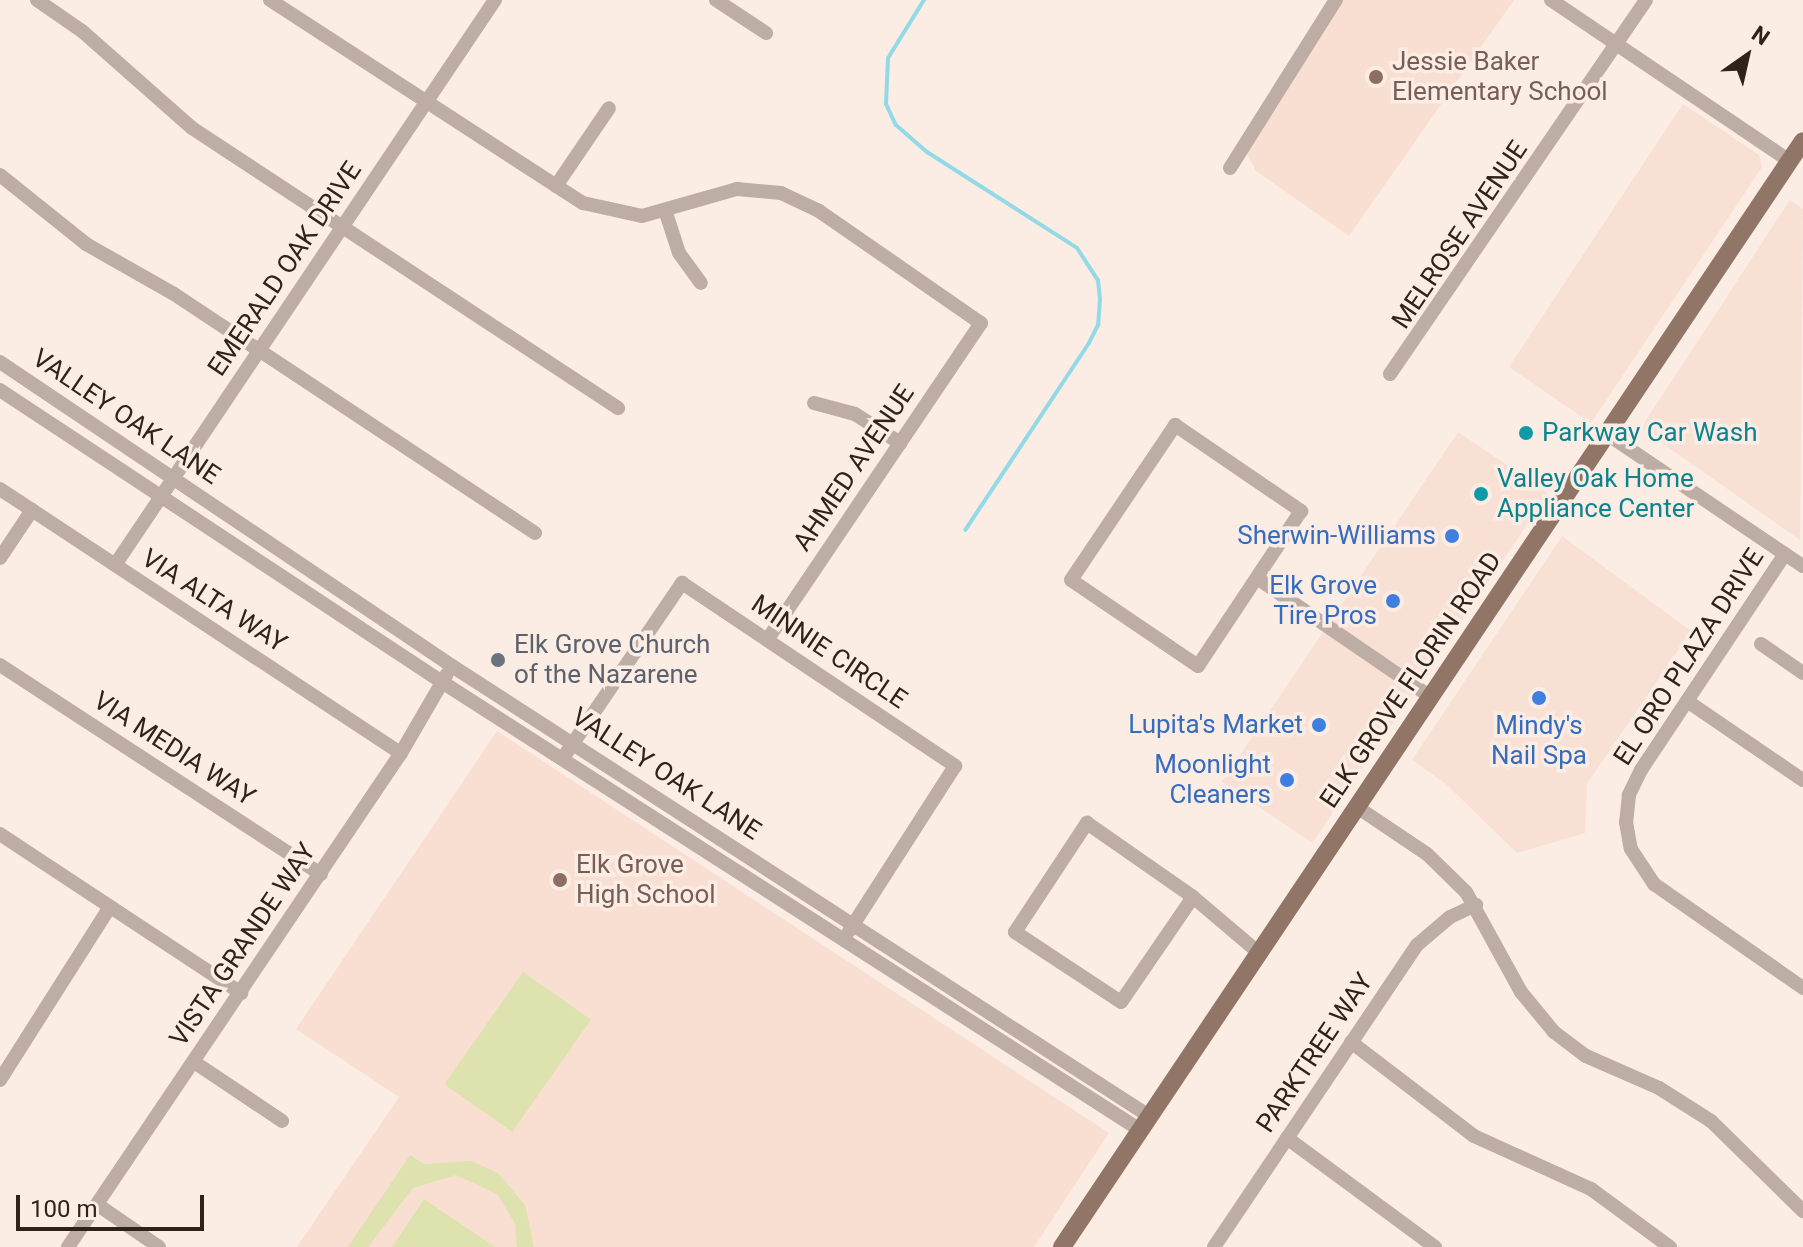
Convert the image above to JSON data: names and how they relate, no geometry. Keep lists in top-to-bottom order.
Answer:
{
  "streets": {
    "main road": ["ELK GROVE FLORIN ROAD"],
    "street": [
      "MELROSE AVENUE",
      "EMERALD OAK DRIVE",
      "VALLEY OAK LANE",
      "AHMED AVENUE",
      "VIA ALTA WAY",
      "MINNIE CIRCLE",
      "EL ORO PLAZA DRIVE",
      "VIA MEDIA WAY",
      "VISTA GRANDE WAY",
      "PARKTREE WAY"
    ]
  },
  "crossings": [
    ["EMERALD OAK DRIVE", "VALLEY OAK LANE"],
    ["EMERALD OAK DRIVE", "VIA ALTA WAY"],
    ["VALLEY OAK LANE", "MINNIE CIRCLE"],
    ["VALLEY OAK LANE", "ELK GROVE FLORIN ROAD"],
    ["VALLEY OAK LANE", "VISTA GRANDE WAY"],
    ["AHMED AVENUE", "MINNIE CIRCLE"],
    ["VIA ALTA WAY", "VISTA GRANDE WAY"],
    ["VIA MEDIA WAY", "VISTA GRANDE WAY"]
  ],
  "places": [
    "Jessie Baker Elementary School",
    "Parkway Car Wash",
    "Valley Oak Home Appliance Center",
    "Sherwin-Williams",
    "Elk Grove Tire Pros",
    "Elk Grove Church of the Nazarene",
    "Mindy's Nail Spa",
    "Lupita's Market",
    "Moonlight Cleaners",
    "Elk Grove High School"
  ],
  "scale_bar": "100 m",
  "north": "top right"
}
